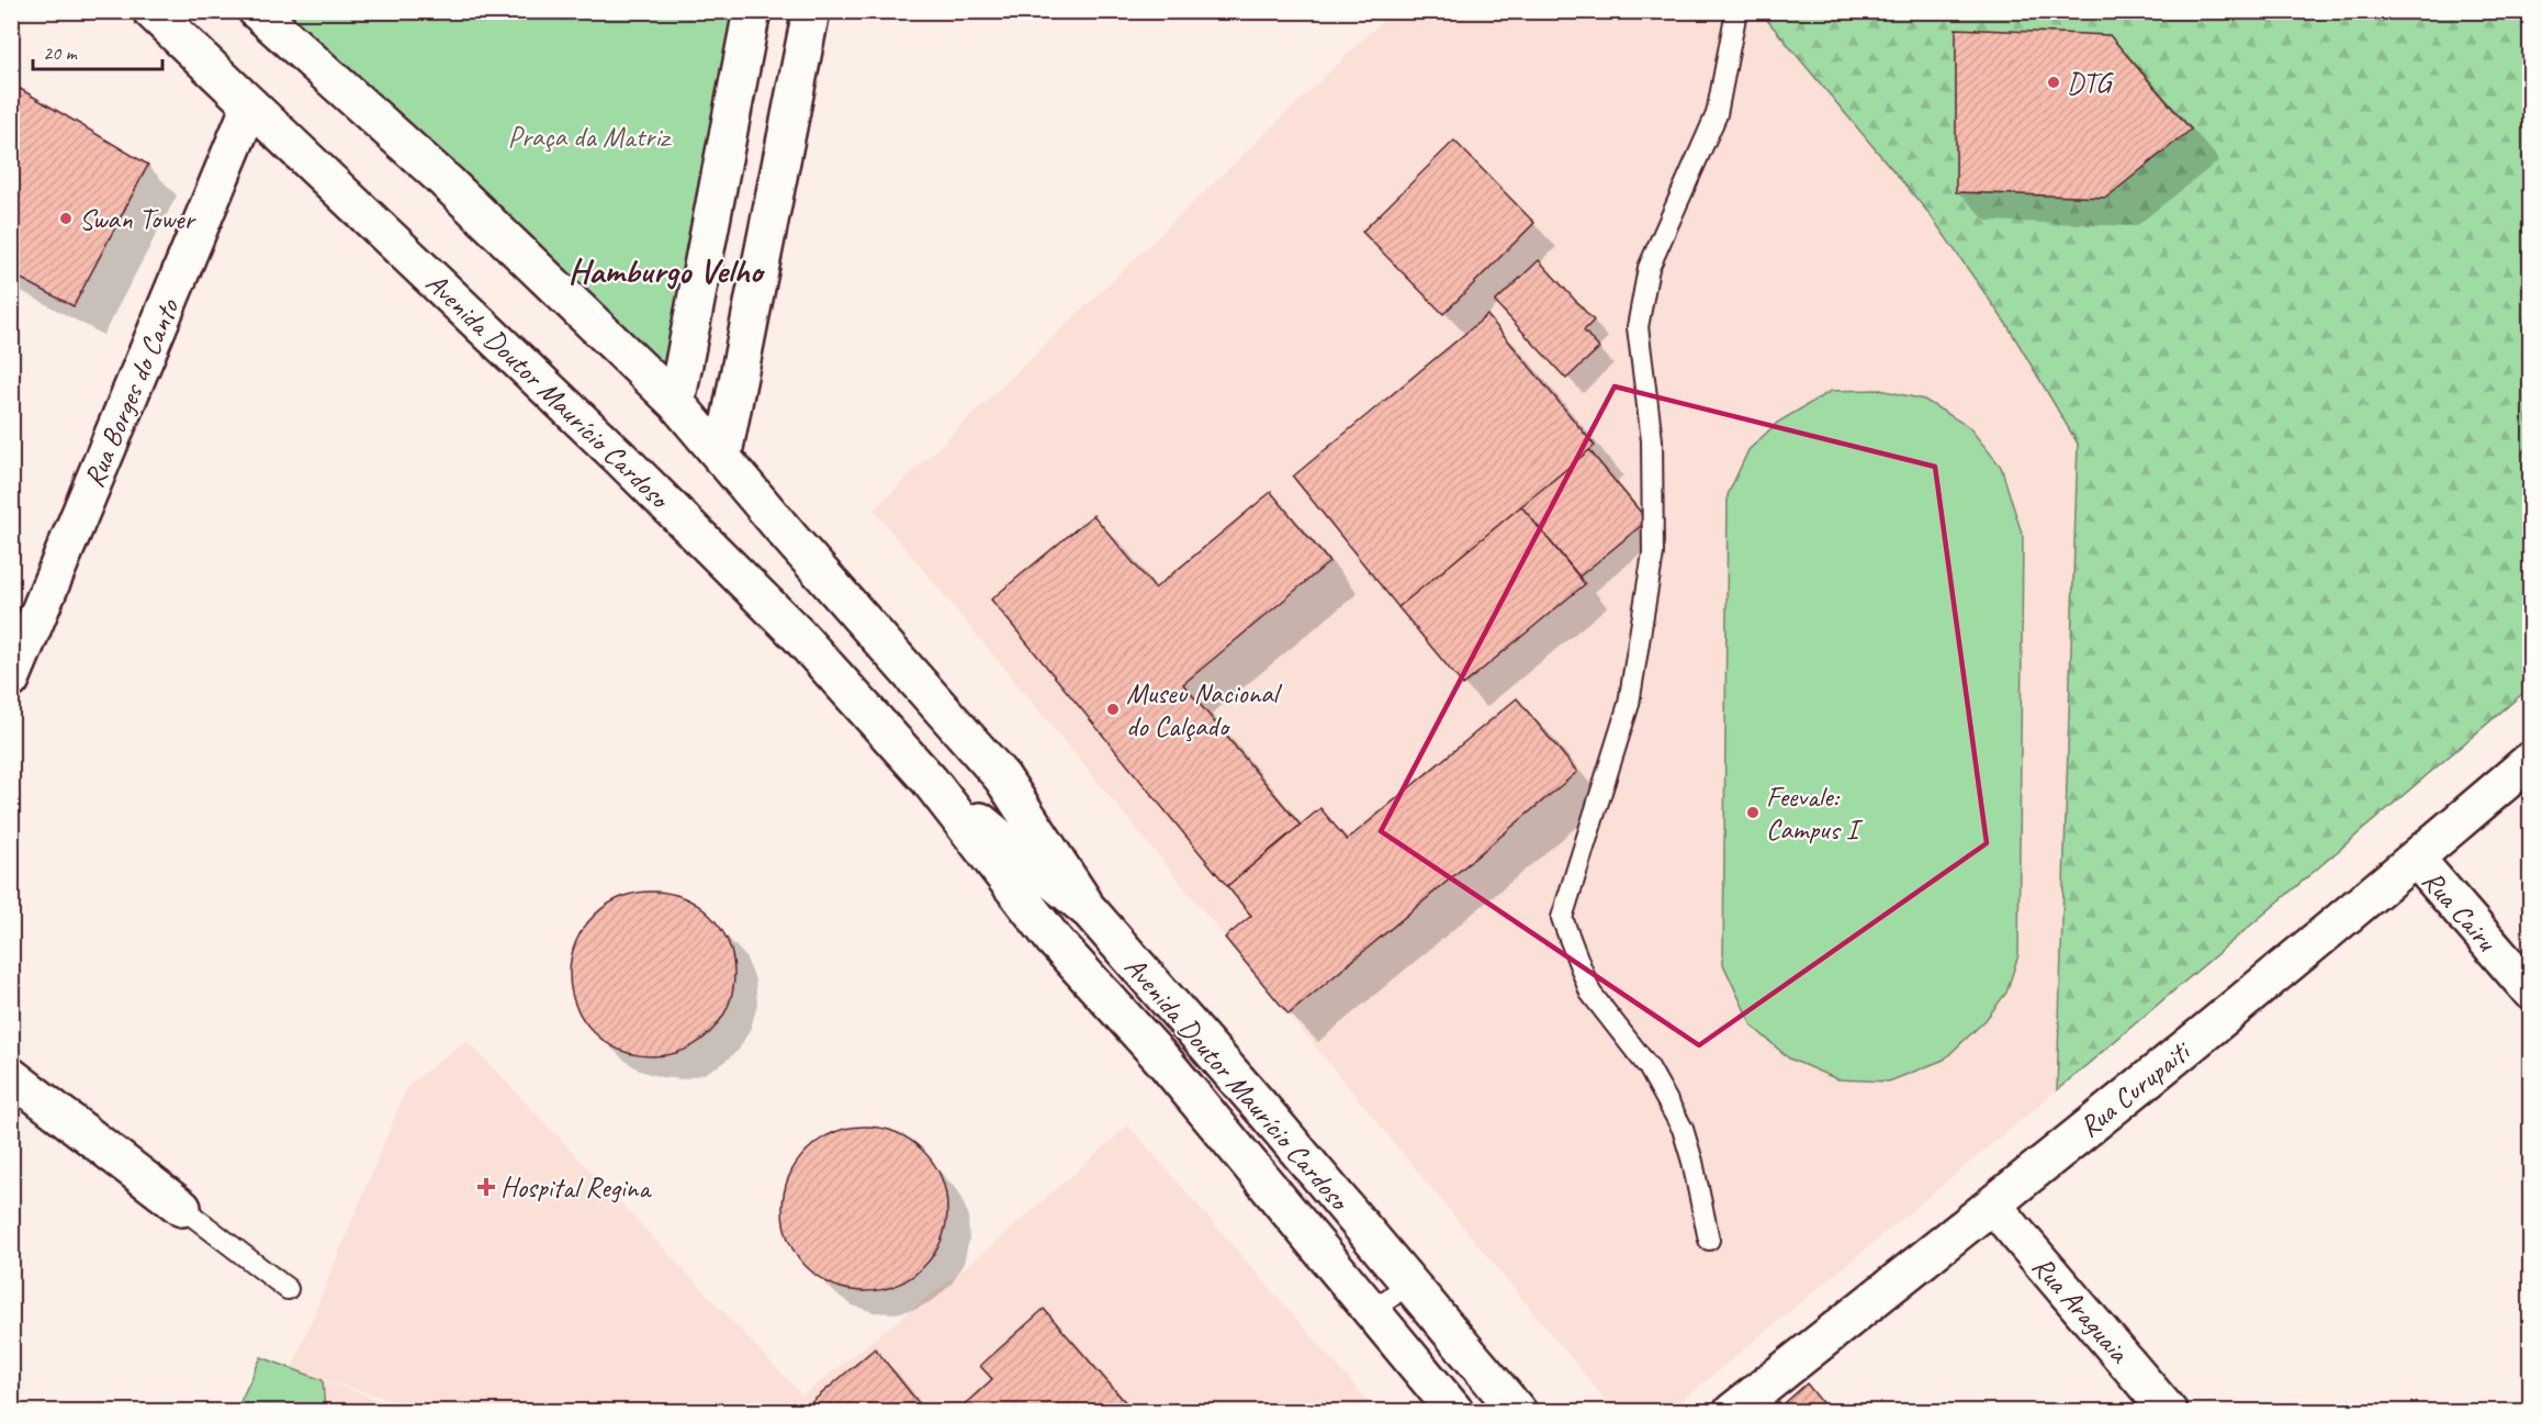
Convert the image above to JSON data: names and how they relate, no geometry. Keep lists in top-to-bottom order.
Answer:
{
  "streets": {
    "street": [
      "Avenida Doutor Maurício Cardoso",
      "Rua Borges do Canto",
      "Rua Cairu",
      "Rua Curupaiti",
      "Rua Araguaia"
    ]
  },
  "crossings": [
    ["Avenida Doutor Maurício Cardoso", "Rua Borges do Canto"],
    ["Rua Cairu", "Rua Curupaiti"],
    ["Rua Curupaiti", "Rua Araguaia"]
  ],
  "districts": ["Hamburgo Velho"],
  "parks": ["Praça da Matriz"],
  "places": {
    "other": [
      "DTG",
      "Swan Tower",
      "Museu Nacional do Calçado",
      "Feevale: Campus I"
    ],
    "health": ["Hospital Regina"]
  },
  "scale_bar": "20 m"
}
